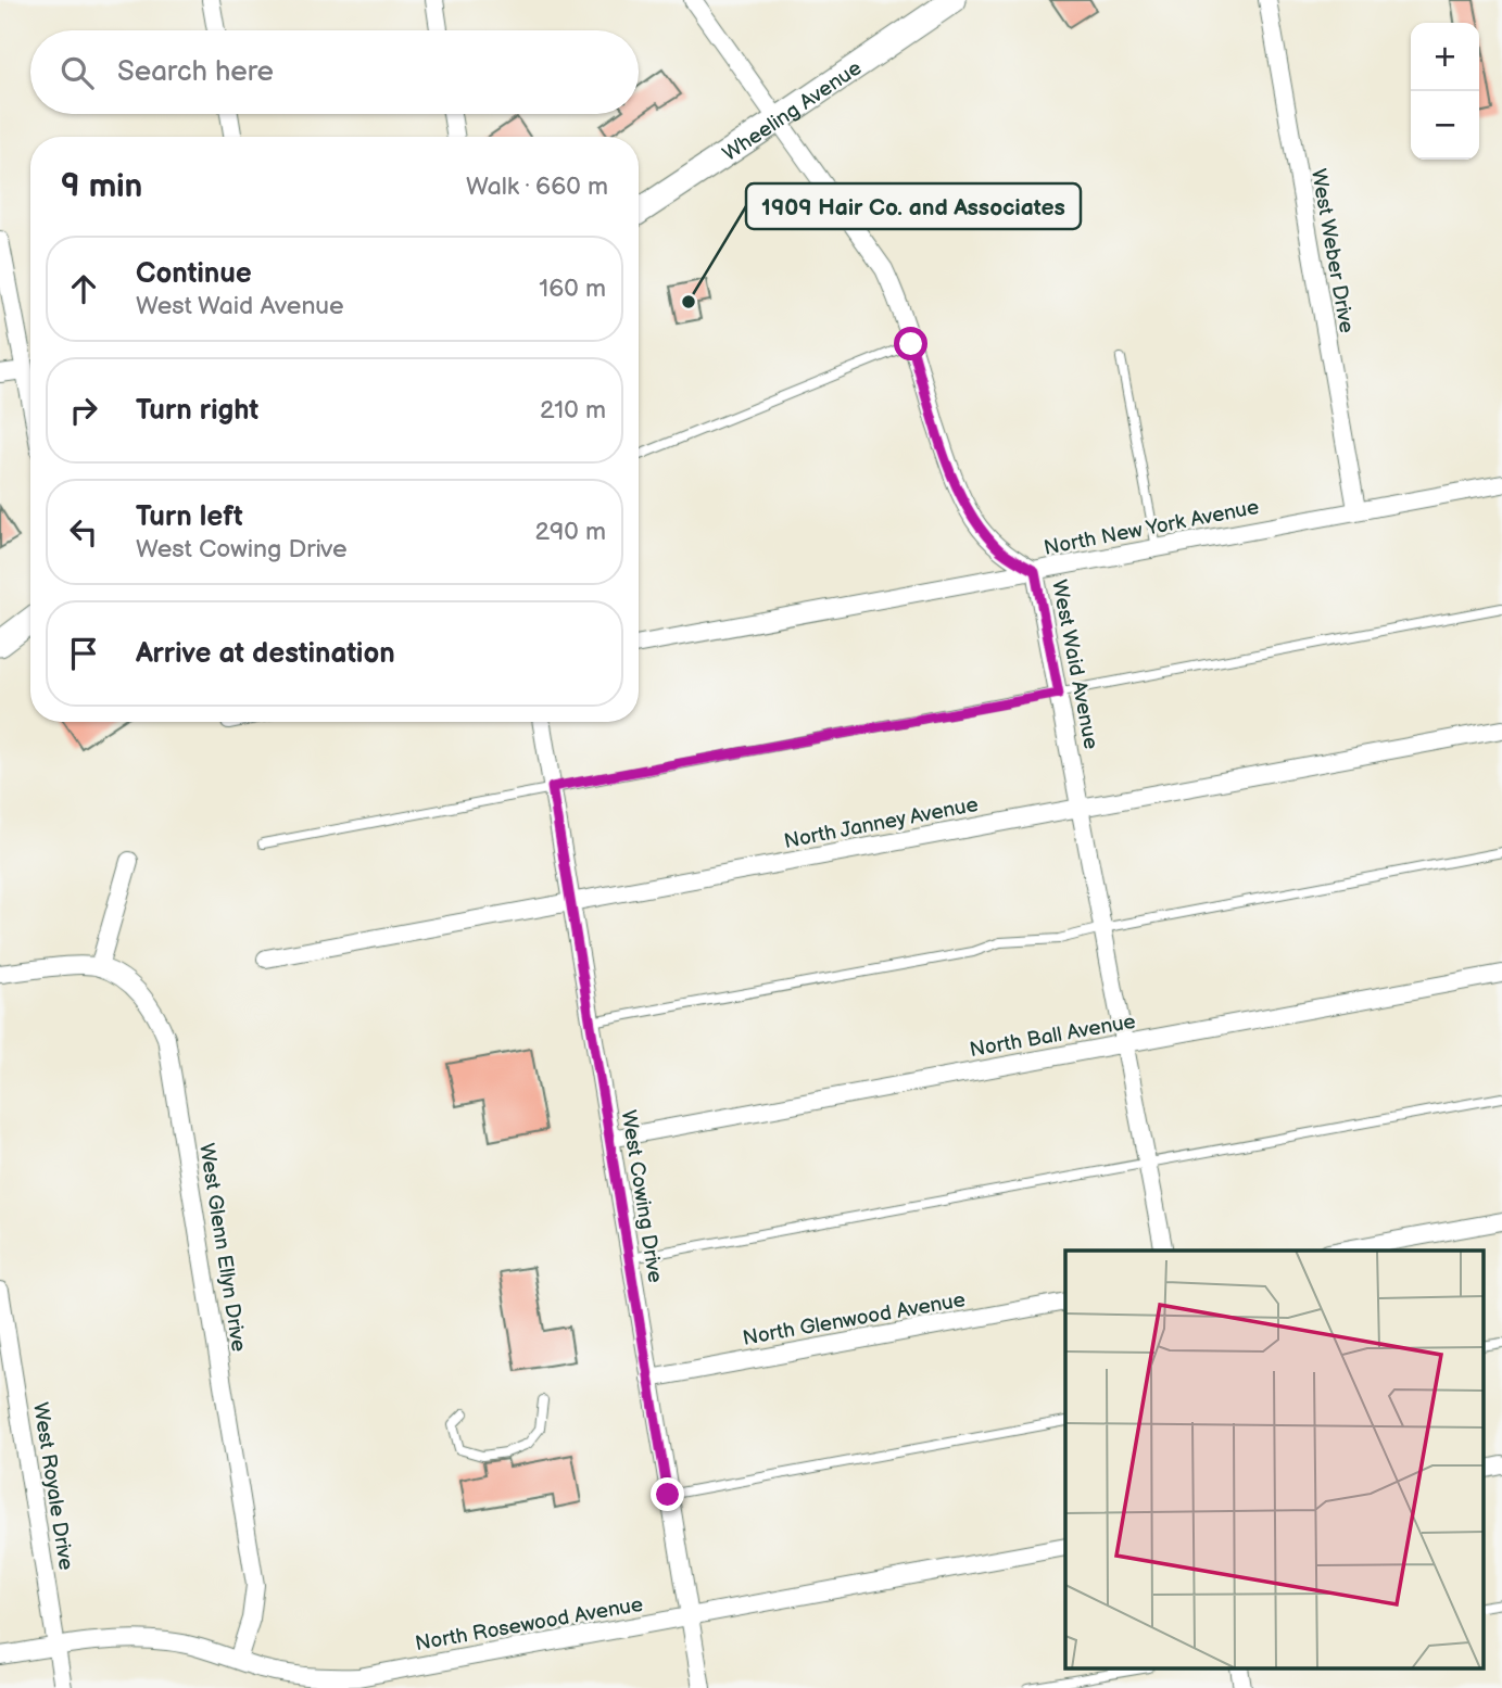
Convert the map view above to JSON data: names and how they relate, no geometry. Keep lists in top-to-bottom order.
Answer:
{
  "streets": {
    "main road": ["Wheeling Avenue"],
    "street": [
      "West Weber Drive",
      "North New York Avenue",
      "West Waid Avenue",
      "North Janney Avenue",
      "North Ball Avenue",
      "West Cowing Drive",
      "West Glenn Ellyn Drive",
      "North Glenwood Avenue",
      "West Royale Drive",
      "North Rosewood Avenue"
    ]
  },
  "crossings": [
    ["Wheeling Avenue", "West Waid Avenue"],
    ["West Weber Drive", "North New York Avenue"],
    ["North New York Avenue", "West Waid Avenue"],
    ["West Waid Avenue", "North Janney Avenue"],
    ["West Waid Avenue", "North Ball Avenue"],
    ["North Janney Avenue", "West Cowing Drive"],
    ["North Ball Avenue", "West Cowing Drive"],
    ["West Cowing Drive", "North Glenwood Avenue"],
    ["West Cowing Drive", "North Rosewood Avenue"],
    ["West Glenn Ellyn Drive", "North Rosewood Avenue"],
    ["West Royale Drive", "North Rosewood Avenue"]
  ],
  "places": ["1909 Hair Co. and Associates"],
  "page": {
    "map_buttons": ["+", "−"],
    "search": "Search here",
    "heading": ["9 min", "Walk · 660 m"],
    "list": [
      ["Continue", "West Waid Avenue", "160 m"],
      ["Turn right", "210 m"],
      ["Turn left", "West Cowing Drive", "290 m"],
      "Arrive at destination"
    ]
  }
}
